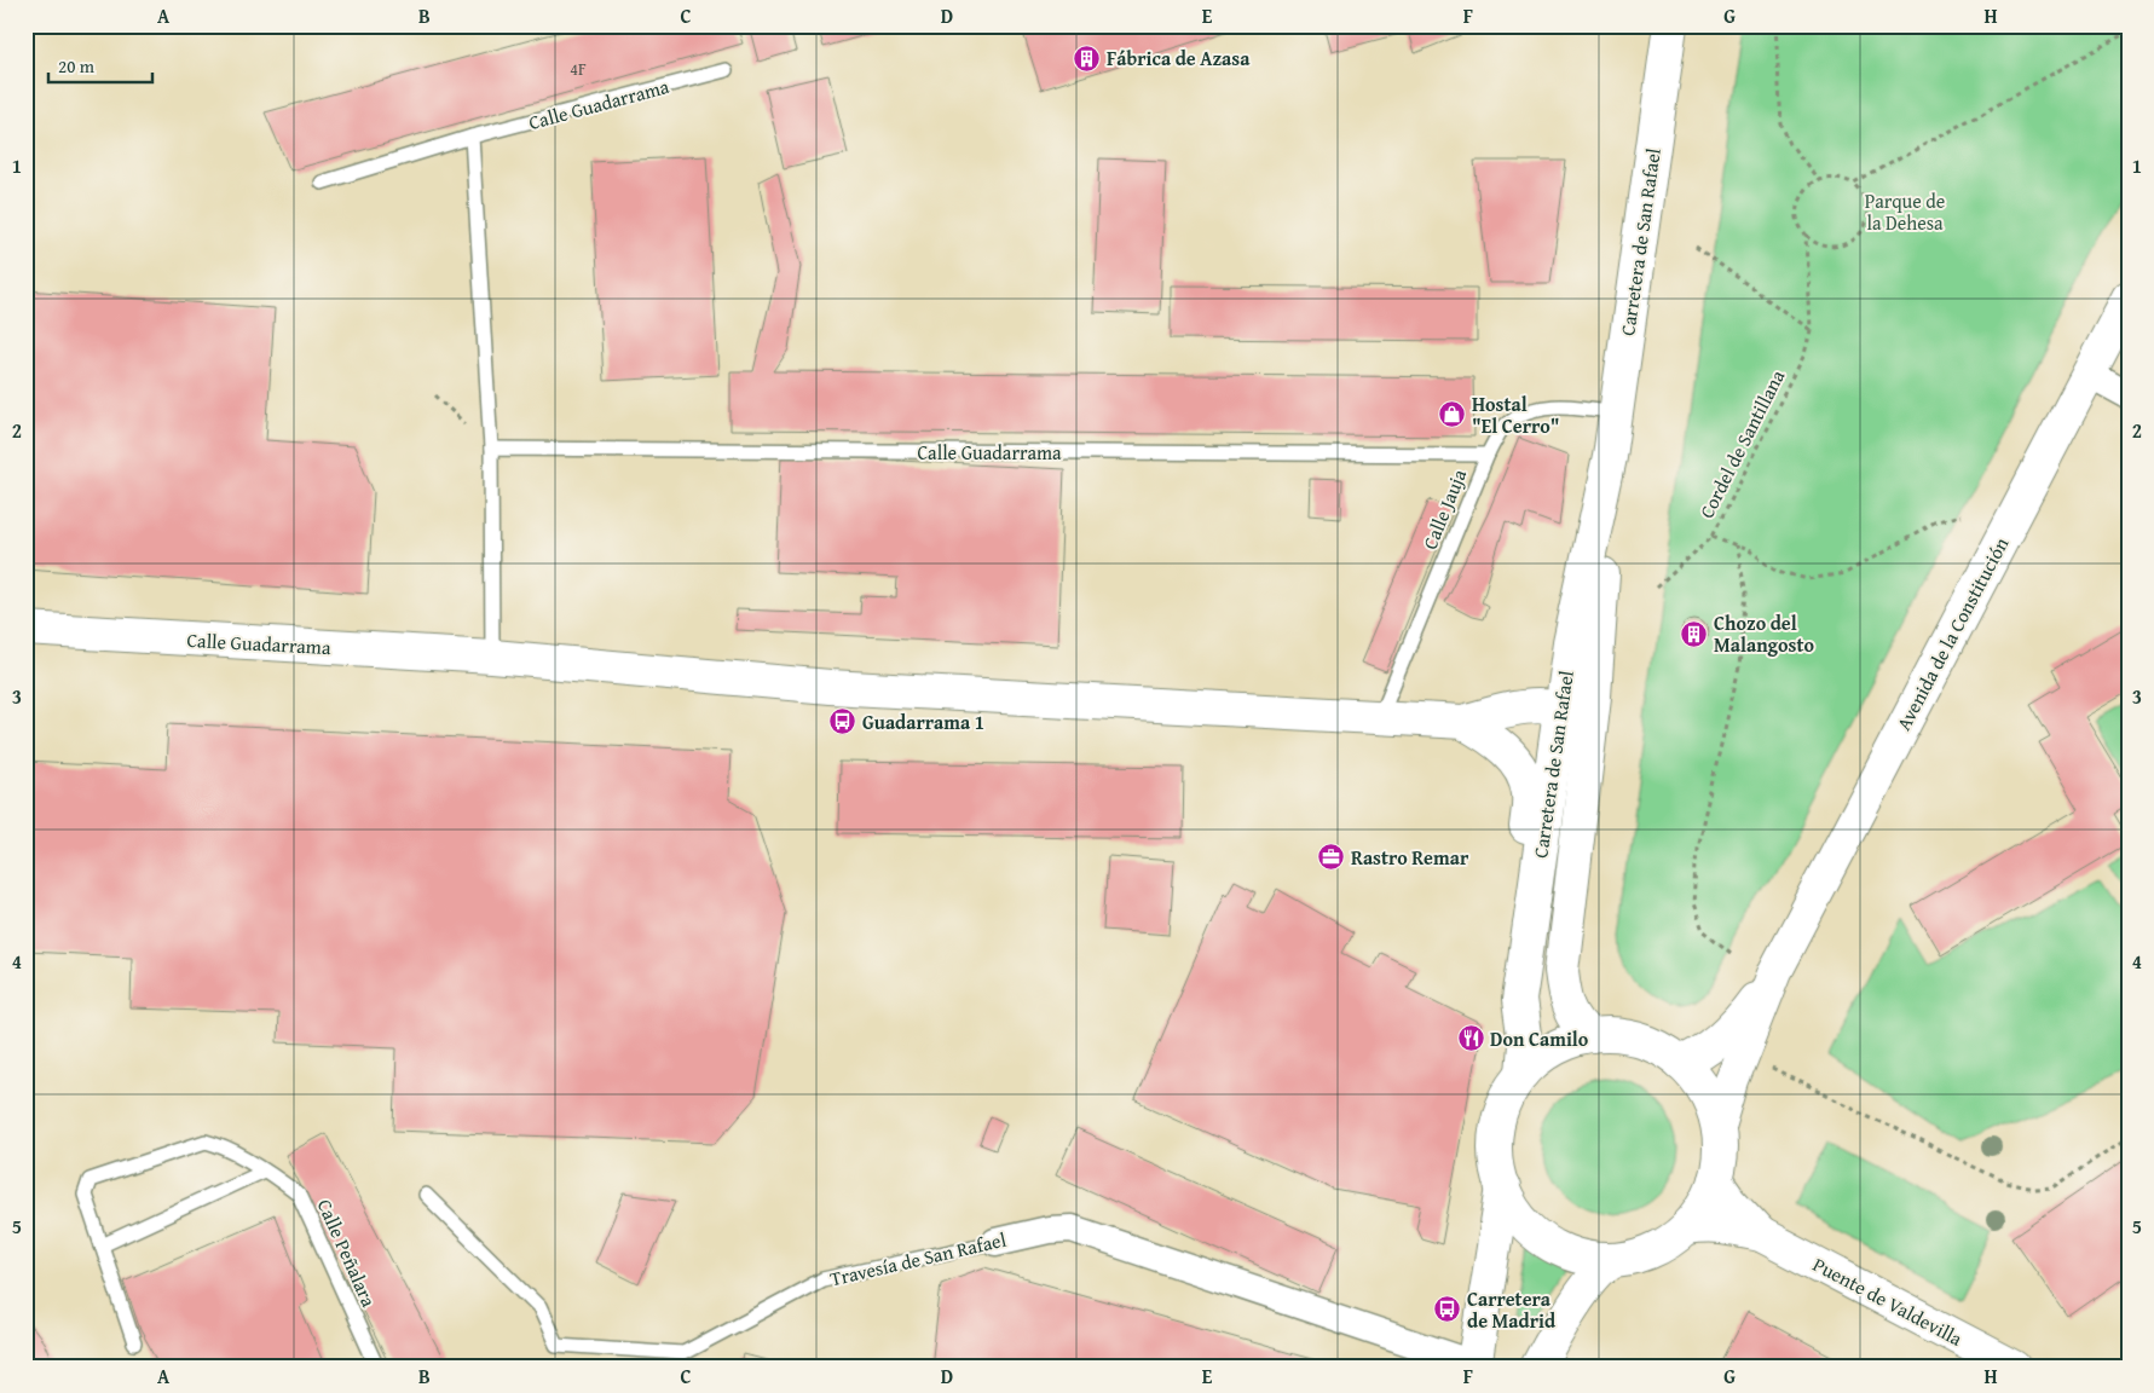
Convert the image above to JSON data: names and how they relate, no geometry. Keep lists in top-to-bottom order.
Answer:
{
  "streets": {
    "main road": [
      "Calle Guadarrama",
      "Carretera de San Rafael",
      "Avenida de la Constitución",
      "Puente de Valdevilla"
    ],
    "street": ["Travesía de San Rafael"],
    "lane": ["Calle Jauja", "Calle Peñalara"],
    "path": ["Cordel de Santillana"]
  },
  "crossings": [
    ["Calle Guadarrama", "Calle Jauja"],
    ["Carretera de San Rafael", "Calle Jauja"]
  ],
  "parks": ["Parque de la Dehesa"],
  "places": {
    "building": ["Fábrica de Azasa", "Chozo del Malangosto"],
    "shop": ["Hostal \"El Cerro\""],
    "bus stop": ["Guadarrama 1", "Carretera de Madrid"],
    "office": ["Rastro Remar"],
    "restaurant": ["Don Camilo"]
  },
  "house_numbers": ["4F"],
  "scale_bar": "20 m",
  "grid": {
    "columns": [
      "A",
      "B",
      "C",
      "D",
      "E",
      "F",
      "G",
      "H"
    ],
    "rows": [
      "1",
      "2",
      "3",
      "4",
      "5"
    ]
  }
}
